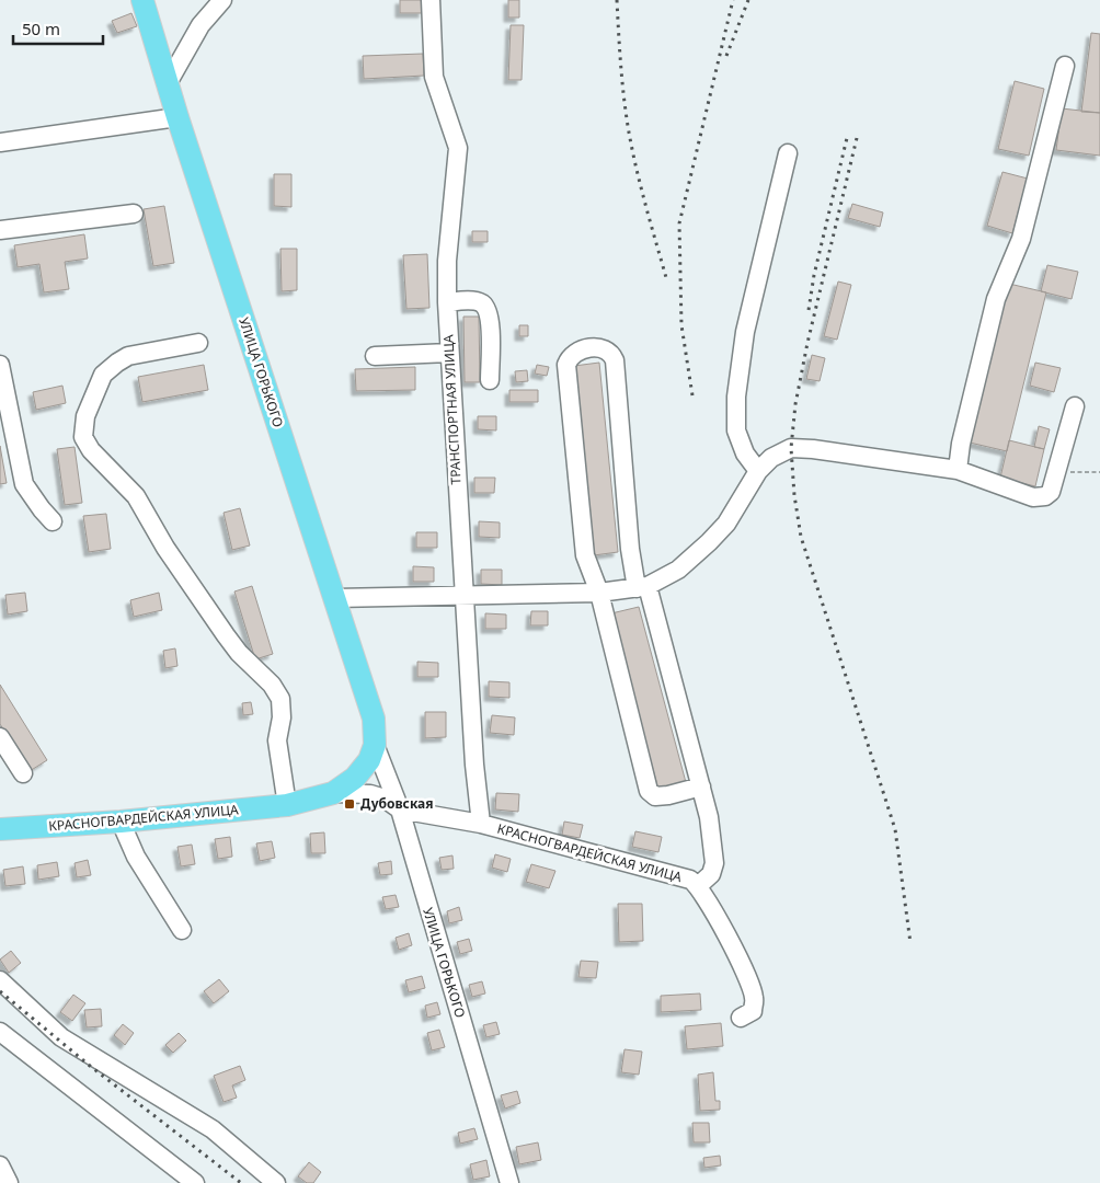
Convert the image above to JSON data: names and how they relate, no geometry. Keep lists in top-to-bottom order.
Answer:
{
  "streets": {
    "main road": ["УЛИЦА ГОРЬКОГО", "КРАСНОГВАРДЕЙСКАЯ УЛИЦА"],
    "lane": ["ТРАНСПОРТНАЯ УЛИЦА"]
  },
  "crossings": [
    ["УЛИЦА ГОРЬКОГО", "КРАСНОГВАРДЕЙСКАЯ УЛИЦА"],
    ["ТРАНСПОРТНАЯ УЛИЦА", "КРАСНОГВАРДЕЙСКАЯ УЛИЦА"]
  ],
  "places": {
    "transit": ["Дубовская"]
  },
  "scale_bar": "50 m"
}
